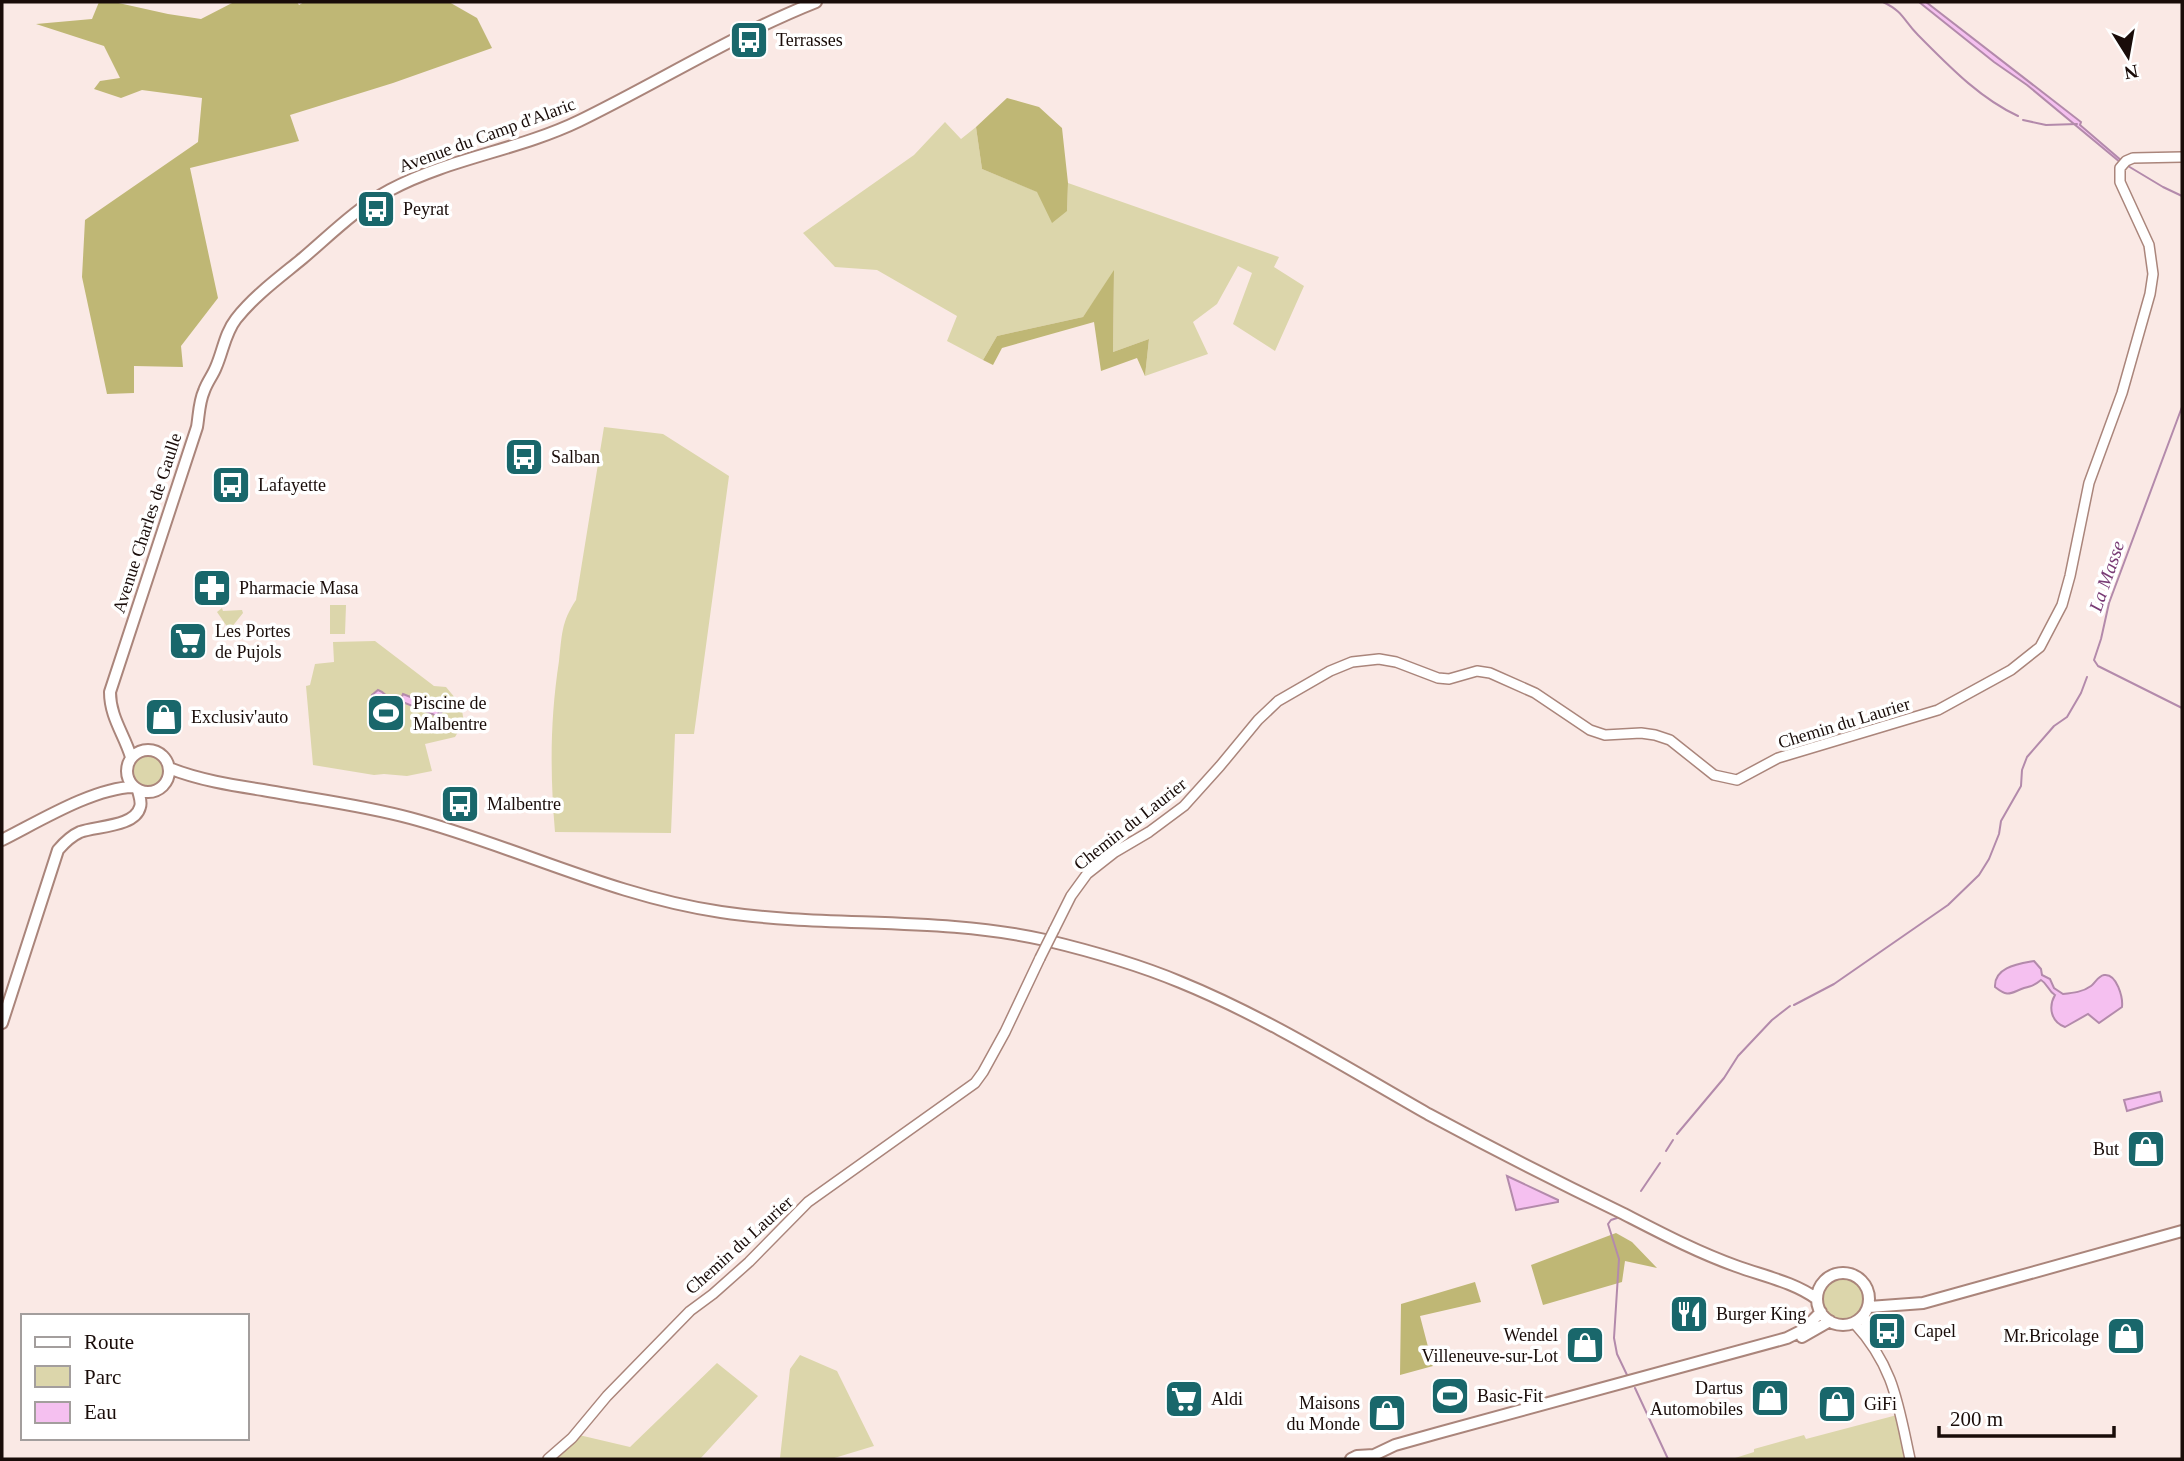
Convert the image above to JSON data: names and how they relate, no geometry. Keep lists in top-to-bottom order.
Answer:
{
  "streets": {
    "main road": ["Avenue du Camp d'Alaric", "Avenue Charles de Gaulle"],
    "street": ["Chemin du Laurier"]
  },
  "crossings": [
    ["Avenue du Camp d'Alaric", "Avenue Charles de Gaulle"]
  ],
  "water": ["La Masse"],
  "places": {
    "bus stop": [
      "Terrasses",
      "Peyrat",
      "Salban",
      "Lafayette",
      "Malbentre",
      "Capel"
    ],
    "pharmacy": ["Pharmacie Masa"],
    "supermarket": ["Les Portes de Pujols", "Aldi"],
    "sports": ["Piscine de Malbentre", "Basic-Fit"],
    "shop": [
      "Exclusiv'auto",
      "But",
      "Mr.Bricolage",
      "Wendel Villeneuve-sur-Lot",
      "Dartus Automobiles",
      "GiFi",
      "Maisons du Monde"
    ],
    "restaurant": ["Burger King"]
  },
  "legend": ["Route", "Parc", "Eau"],
  "scale_bar": "200 m",
  "north": "bottom"
}
